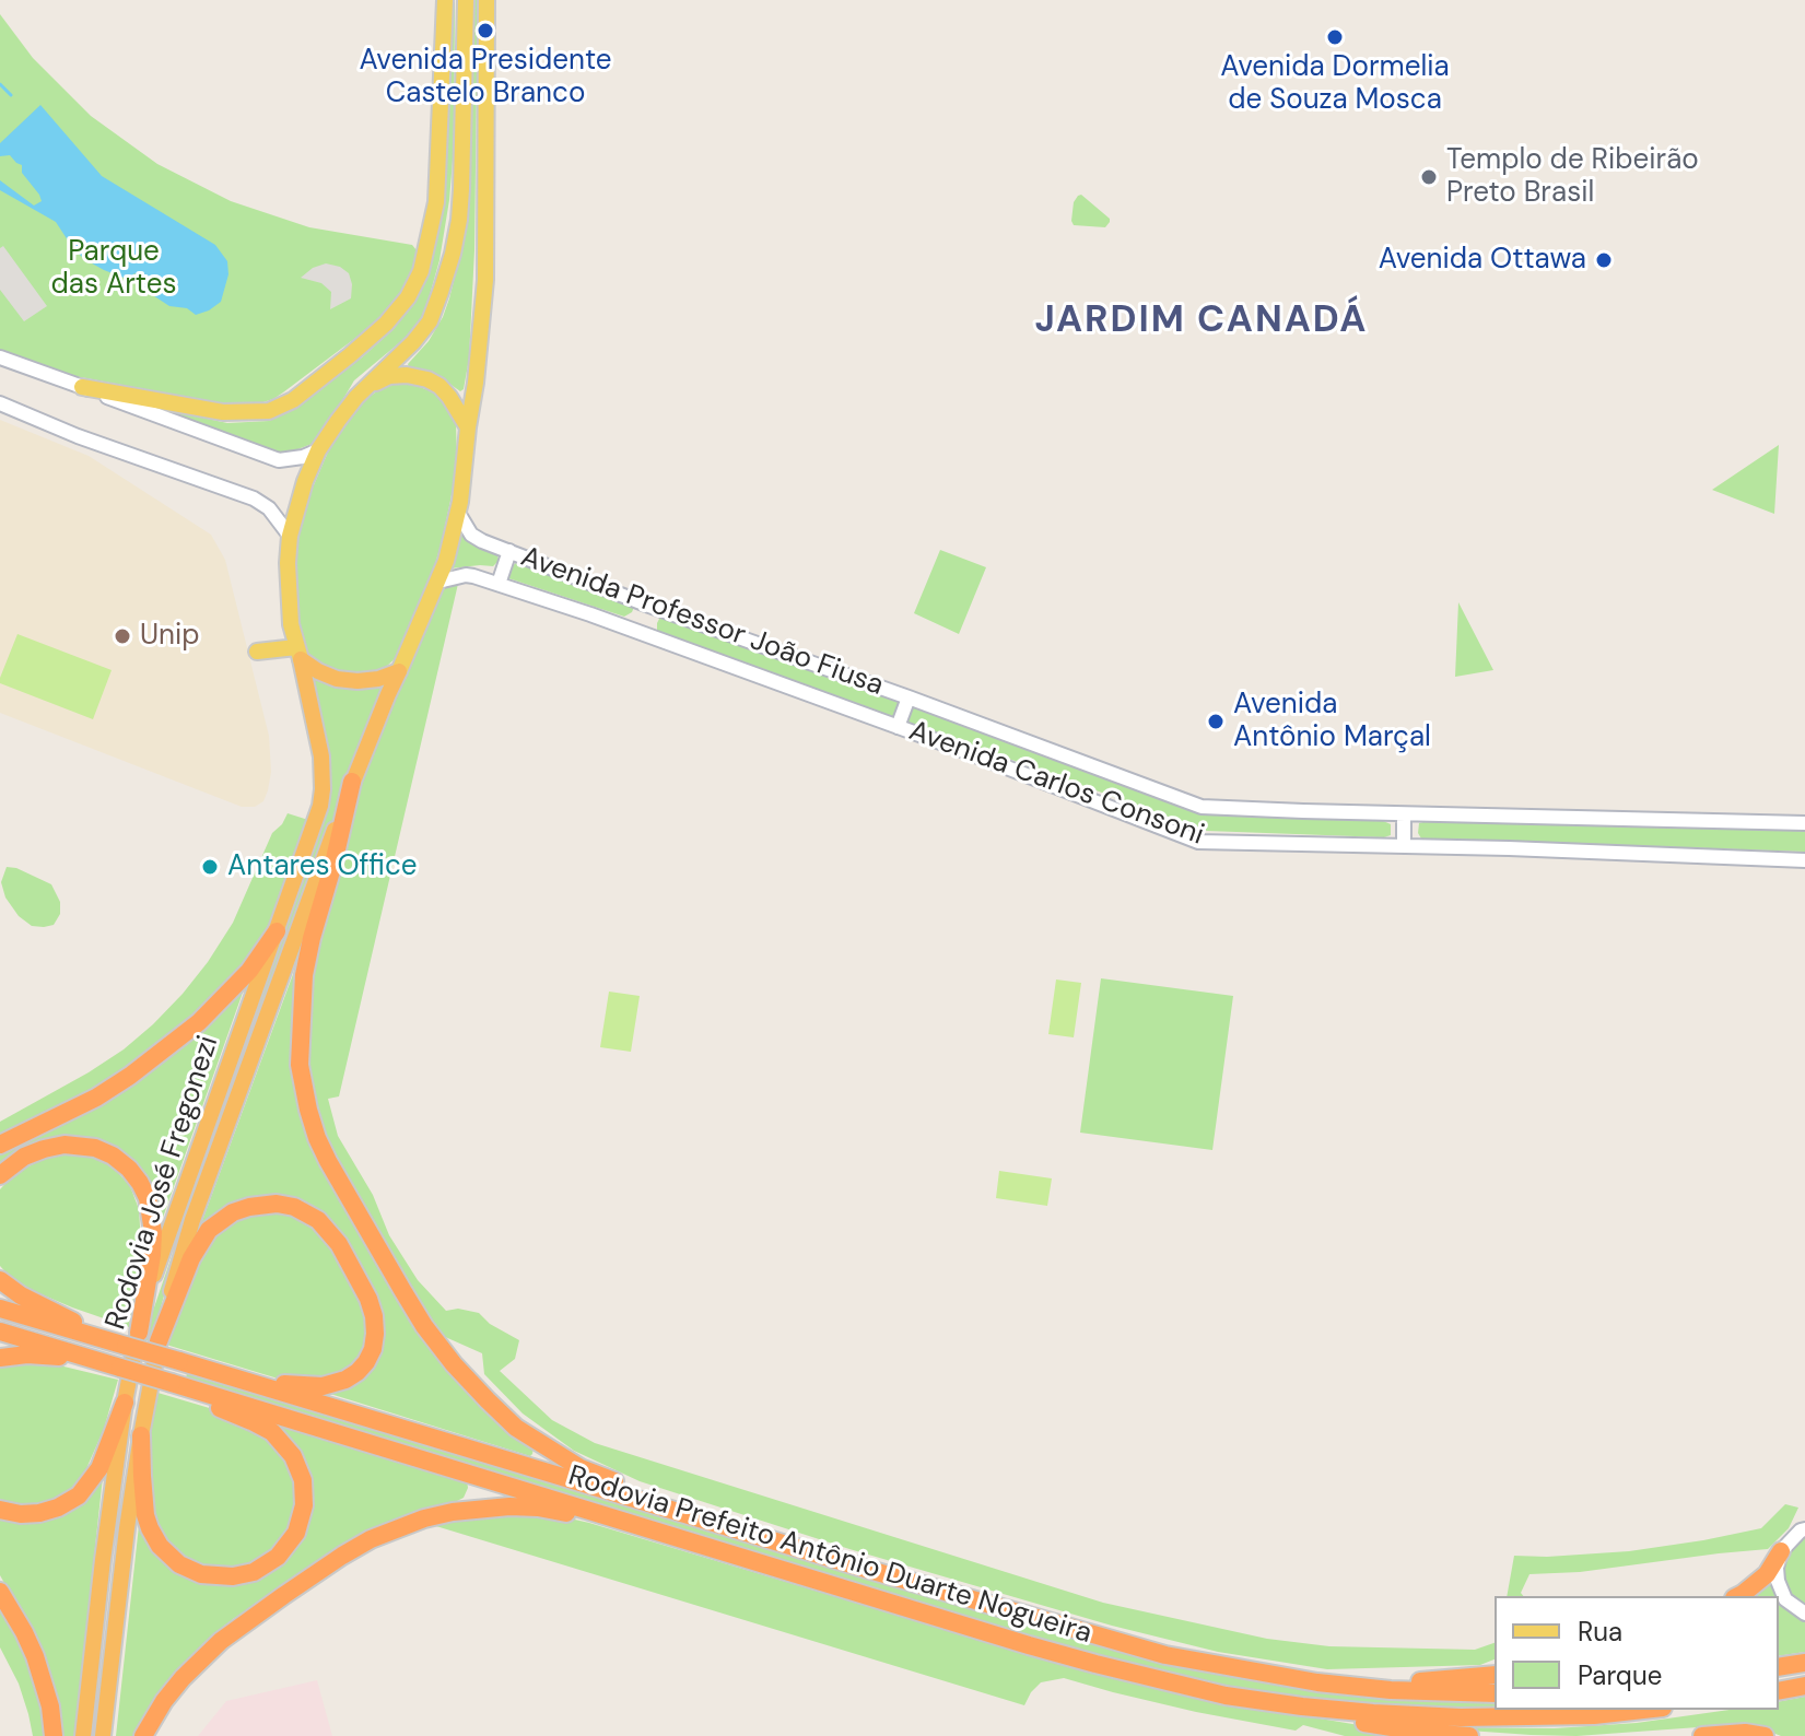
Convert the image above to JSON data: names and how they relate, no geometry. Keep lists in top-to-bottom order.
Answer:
{
  "streets": {
    "highway": ["Rodovia José Fregonezi", "Rodovia Prefeito Antônio Duarte Nogueira"],
    "main road": ["Avenida Professor João Fiusa", "Avenida Carlos Consoni"]
  },
  "crossings": [
    ["Avenida Professor João Fiusa", "Avenida Carlos Consoni"],
    ["Rodovia José Fregonezi", "Rodovia Prefeito Antônio Duarte Nogueira"]
  ],
  "districts": ["JARDIM CANADÁ"],
  "parks": ["Parque das Artes"],
  "places": [
    "Avenida Presidente Castelo Branco",
    "Avenida Dormelia de Souza Mosca",
    "Templo de Ribeirão Preto Brasil",
    "Avenida Ottawa",
    "Unip",
    "Avenida Antônio Marçal",
    "Antares Office"
  ],
  "legend": ["Rua", "Parque"]
}
